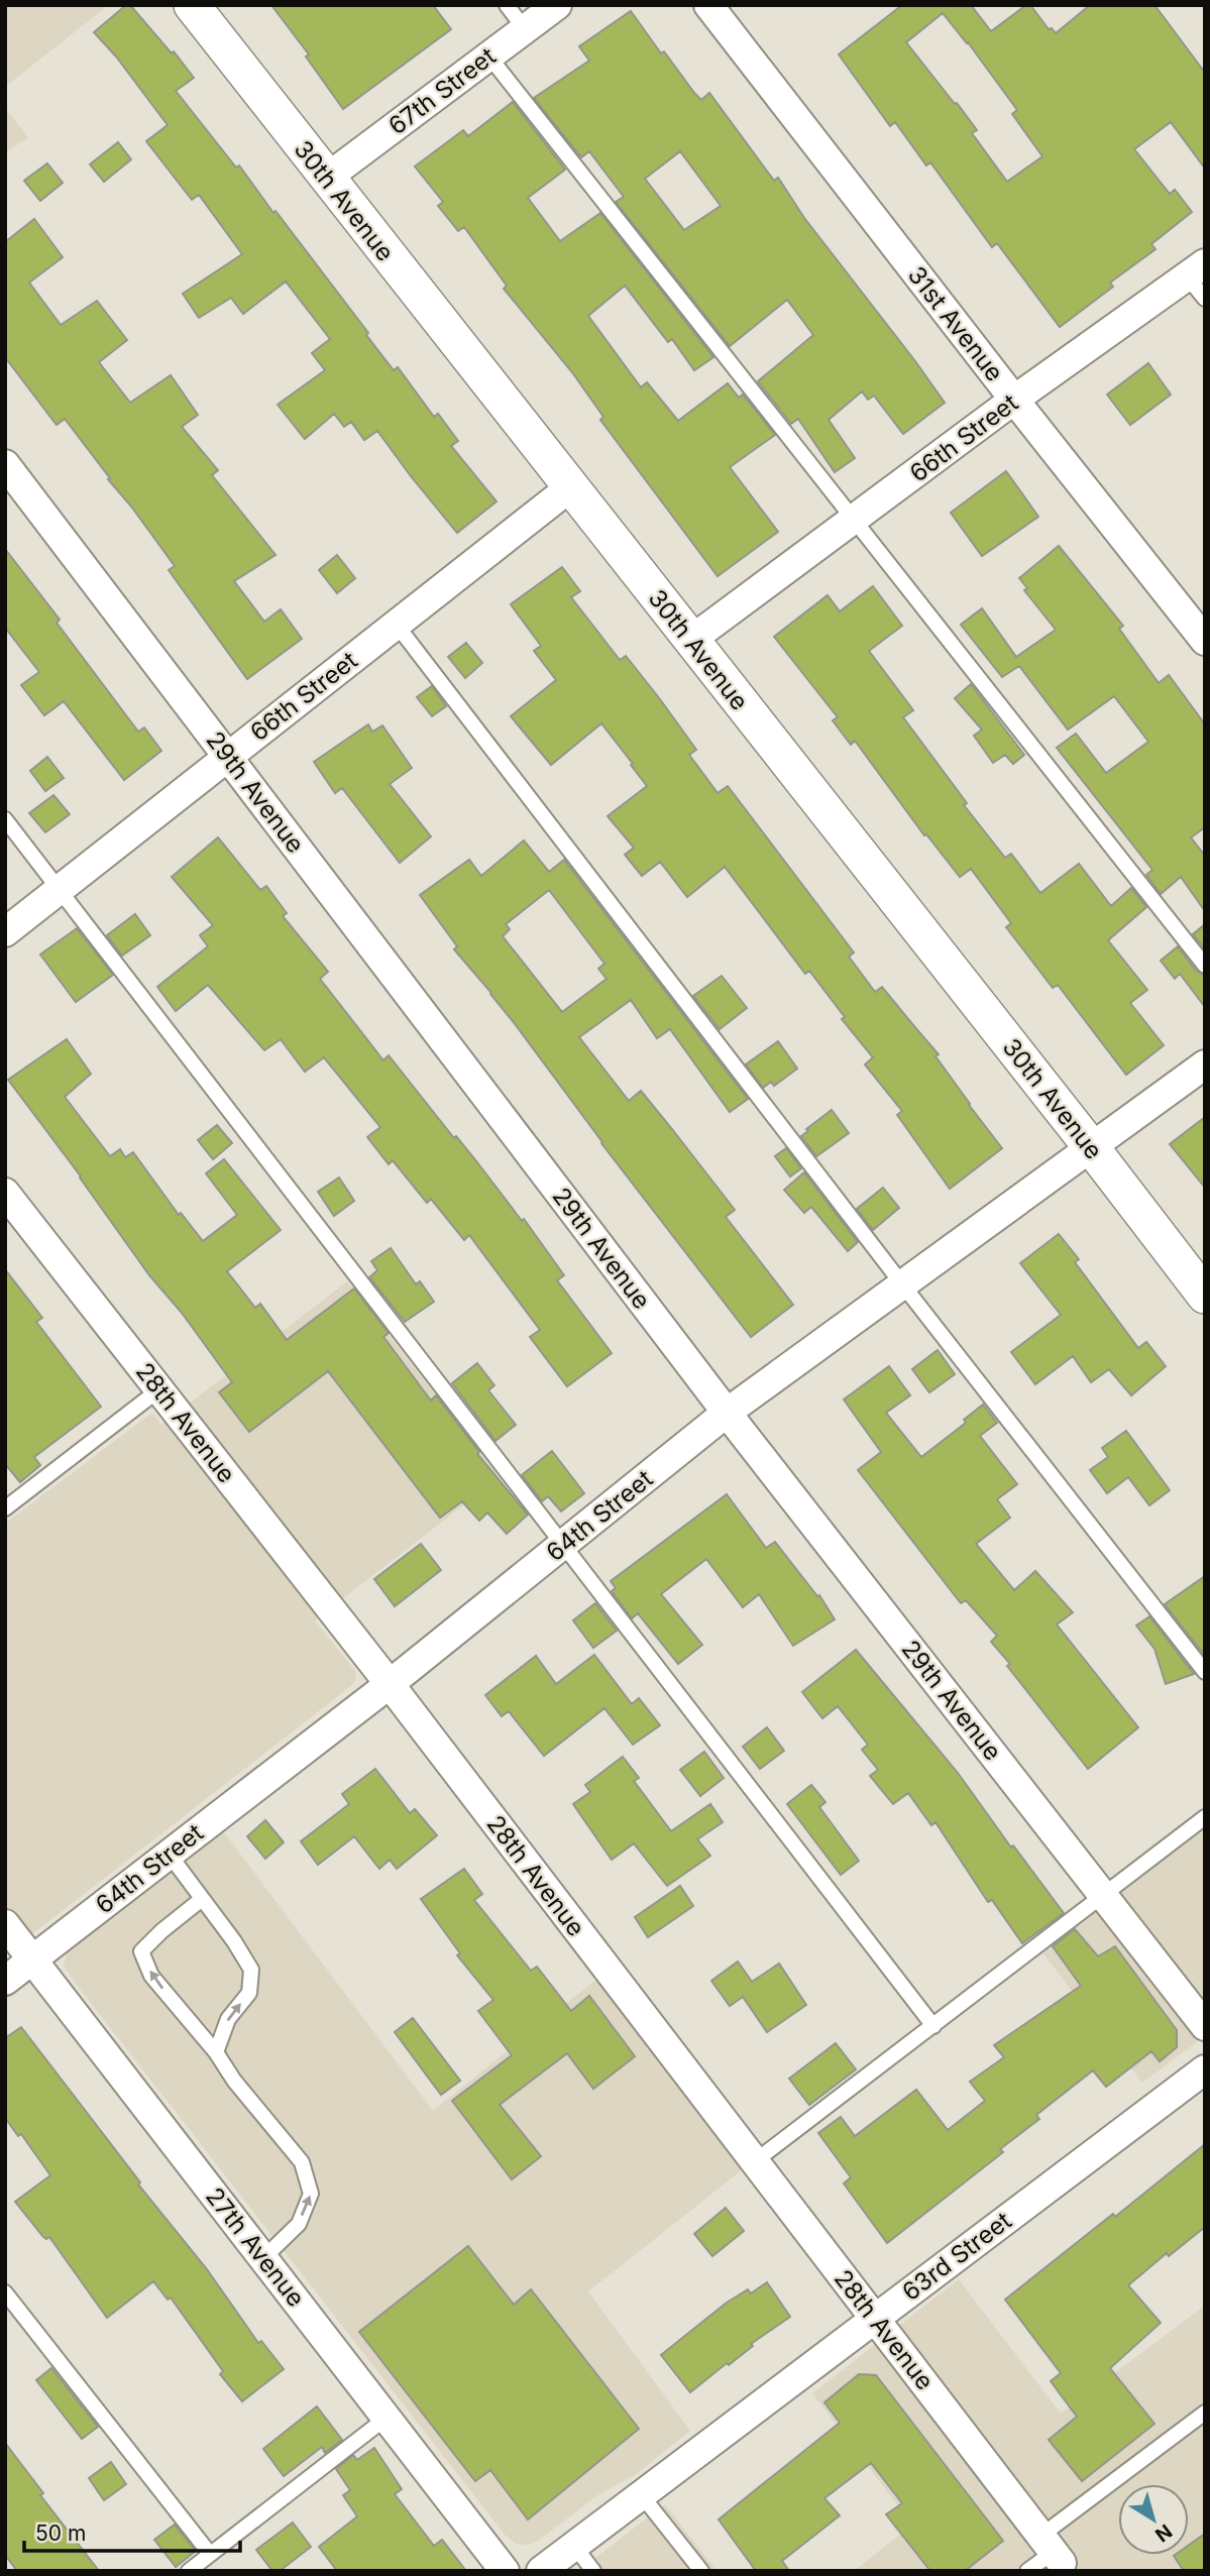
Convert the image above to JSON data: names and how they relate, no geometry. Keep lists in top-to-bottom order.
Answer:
{
  "streets": {
    "street": [
      "67th Street",
      "30th Avenue",
      "31st Avenue",
      "66th Street",
      "29th Avenue",
      "28th Avenue",
      "64th Street",
      "27th Avenue",
      "63rd Street"
    ]
  },
  "crossings": [
    ["67th Street", "30th Avenue"],
    ["30th Avenue", "66th Street"],
    ["30th Avenue", "64th Street"],
    ["31st Avenue", "66th Street"],
    ["66th Street", "29th Avenue"],
    ["29th Avenue", "64th Street"],
    ["28th Avenue", "64th Street"],
    ["28th Avenue", "63rd Street"],
    ["64th Street", "27th Avenue"]
  ],
  "scale_bar": "50 m",
  "north": "bottom right"
}
